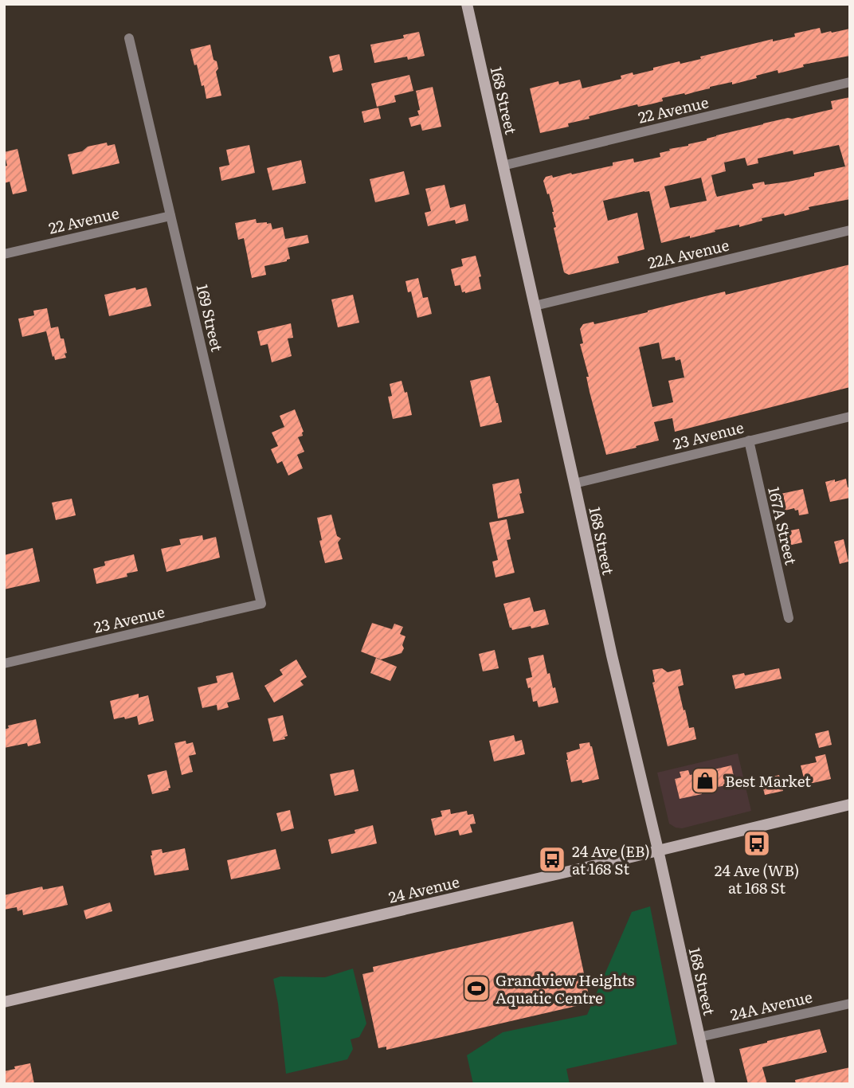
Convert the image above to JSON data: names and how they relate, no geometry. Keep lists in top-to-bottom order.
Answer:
{
  "streets": {
    "main road": ["168 Street", "24 Avenue"],
    "street": [
      "22 Avenue",
      "22A Avenue",
      "169 Street",
      "23 Avenue",
      "167A Street",
      "24A Avenue"
    ]
  },
  "crossings": [
    ["168 Street", "22 Avenue"],
    ["168 Street", "22A Avenue"],
    ["168 Street", "23 Avenue"],
    ["168 Street", "24 Avenue"],
    ["168 Street", "24A Avenue"],
    ["22 Avenue", "169 Street"],
    ["169 Street", "23 Avenue"],
    ["23 Avenue", "167A Street"]
  ],
  "places": {
    "shop": ["Best Market"],
    "bus stop": ["24 Ave (WB) at 168 St", "24 Ave (EB) at 168 St"],
    "sports": ["Grandview Heights Aquatic Centre"]
  }
}
